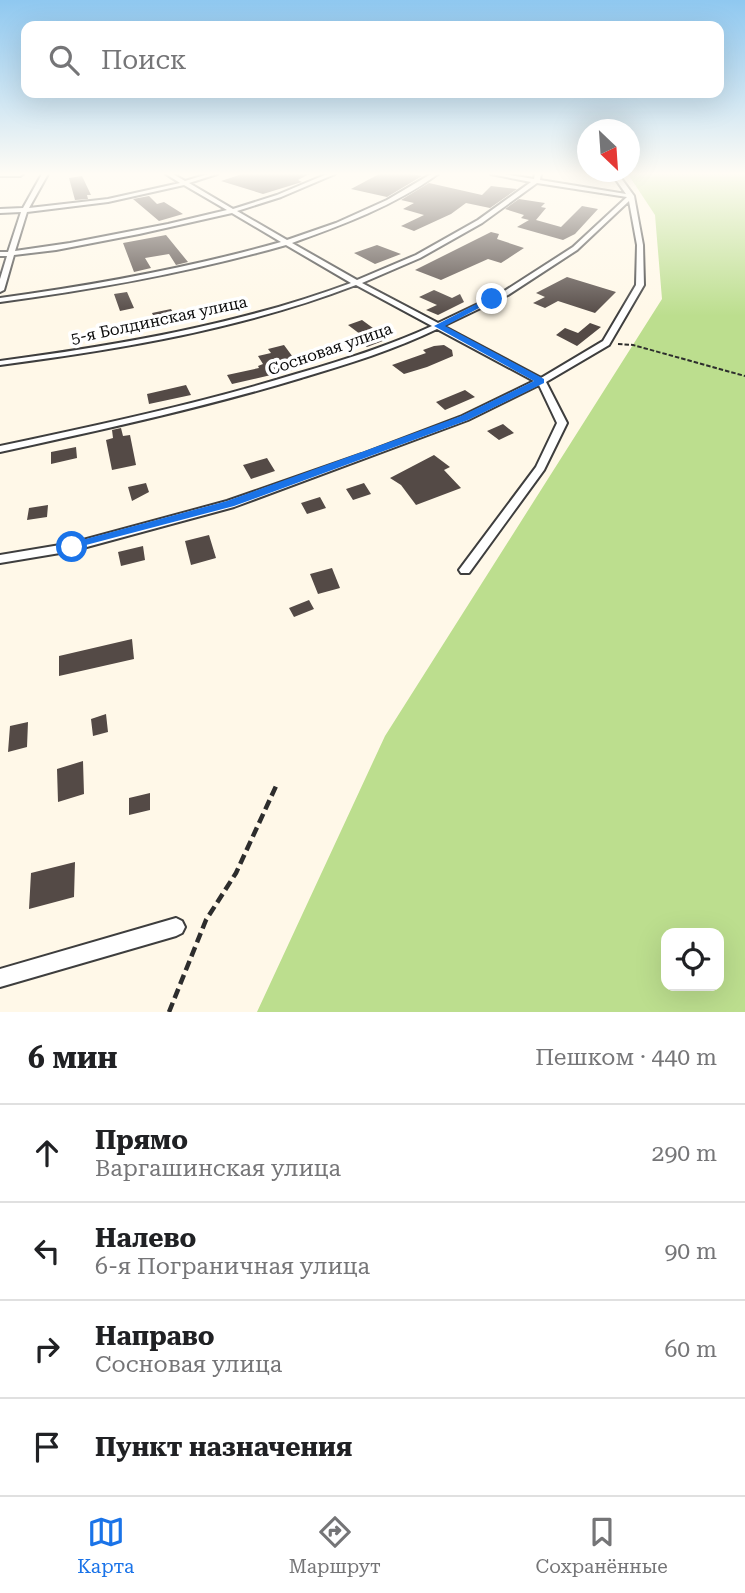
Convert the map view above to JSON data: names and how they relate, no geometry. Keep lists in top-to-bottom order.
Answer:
{
  "streets": {
    "street": ["5-я Болдинская улица", "Сосновая улица"]
  },
  "north": "bottom right",
  "page": {
    "search": "Поиск",
    "heading": ["6 мин", "Пешком · 440 m"],
    "list": [
      ["Прямо", "Варгашинская улица", "290 m"],
      ["Налево", "6-я Пограничная улица", "90 m"],
      ["Направо", "Сосновая улица", "60 m"],
      "Пункт назначения"
    ],
    "nav": ["Карта", "Маршрут", "Сохранённые"]
  }
}
